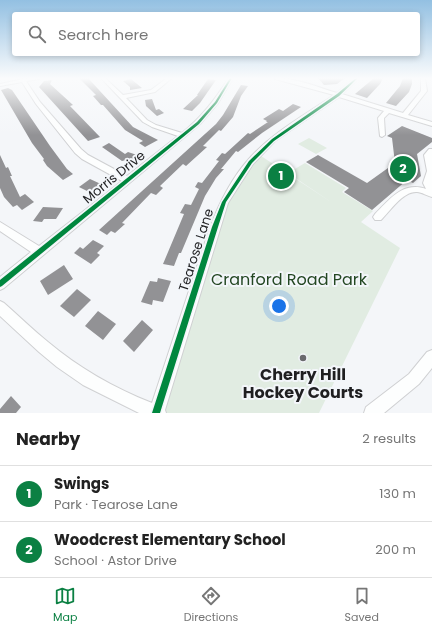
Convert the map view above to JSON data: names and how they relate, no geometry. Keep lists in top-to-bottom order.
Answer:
{
  "streets": {
    "street": ["Morris Drive", "Tearose Lane"]
  },
  "parks": ["Cranford Road Park"],
  "places": ["Cherry Hill Hockey Courts"],
  "page": {
    "search": "Search here",
    "pins": ["2", "1"],
    "heading": ["Nearby", "2 results"],
    "list": [
      {
        "mark": "1",
        "name": "Swings",
        "note": "Park · Tearose Lane",
        "value": "130 m"
      },
      {
        "mark": "2",
        "name": "Woodcrest Elementary School",
        "note": "School · Astor Drive",
        "value": "200 m"
      }
    ],
    "nav": ["Map", "Directions", "Saved"]
  }
}
